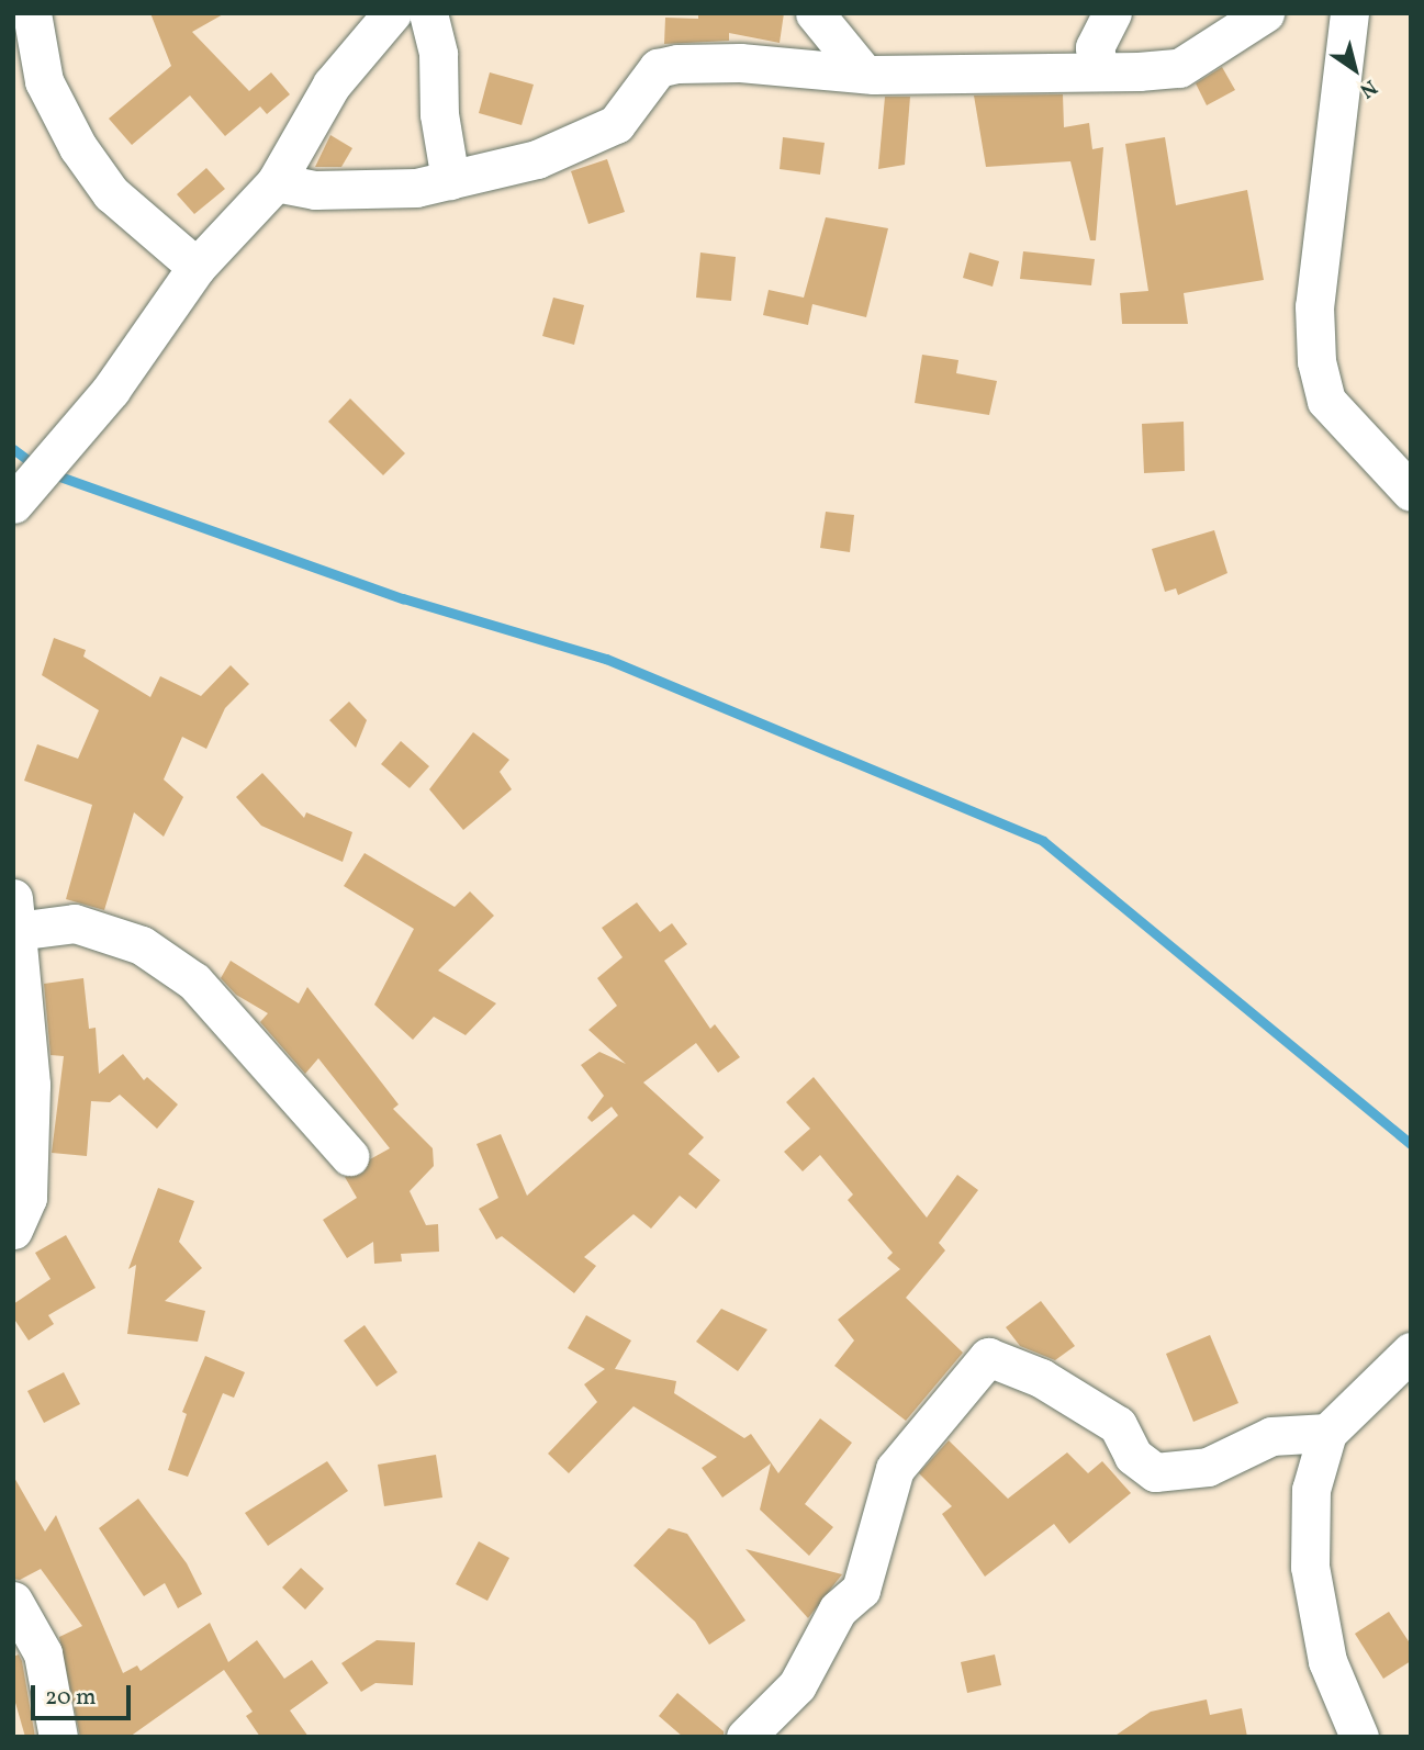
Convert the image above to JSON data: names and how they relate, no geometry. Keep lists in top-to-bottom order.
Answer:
{
  "scale_bar": "20 m",
  "north": "bottom right"
}
